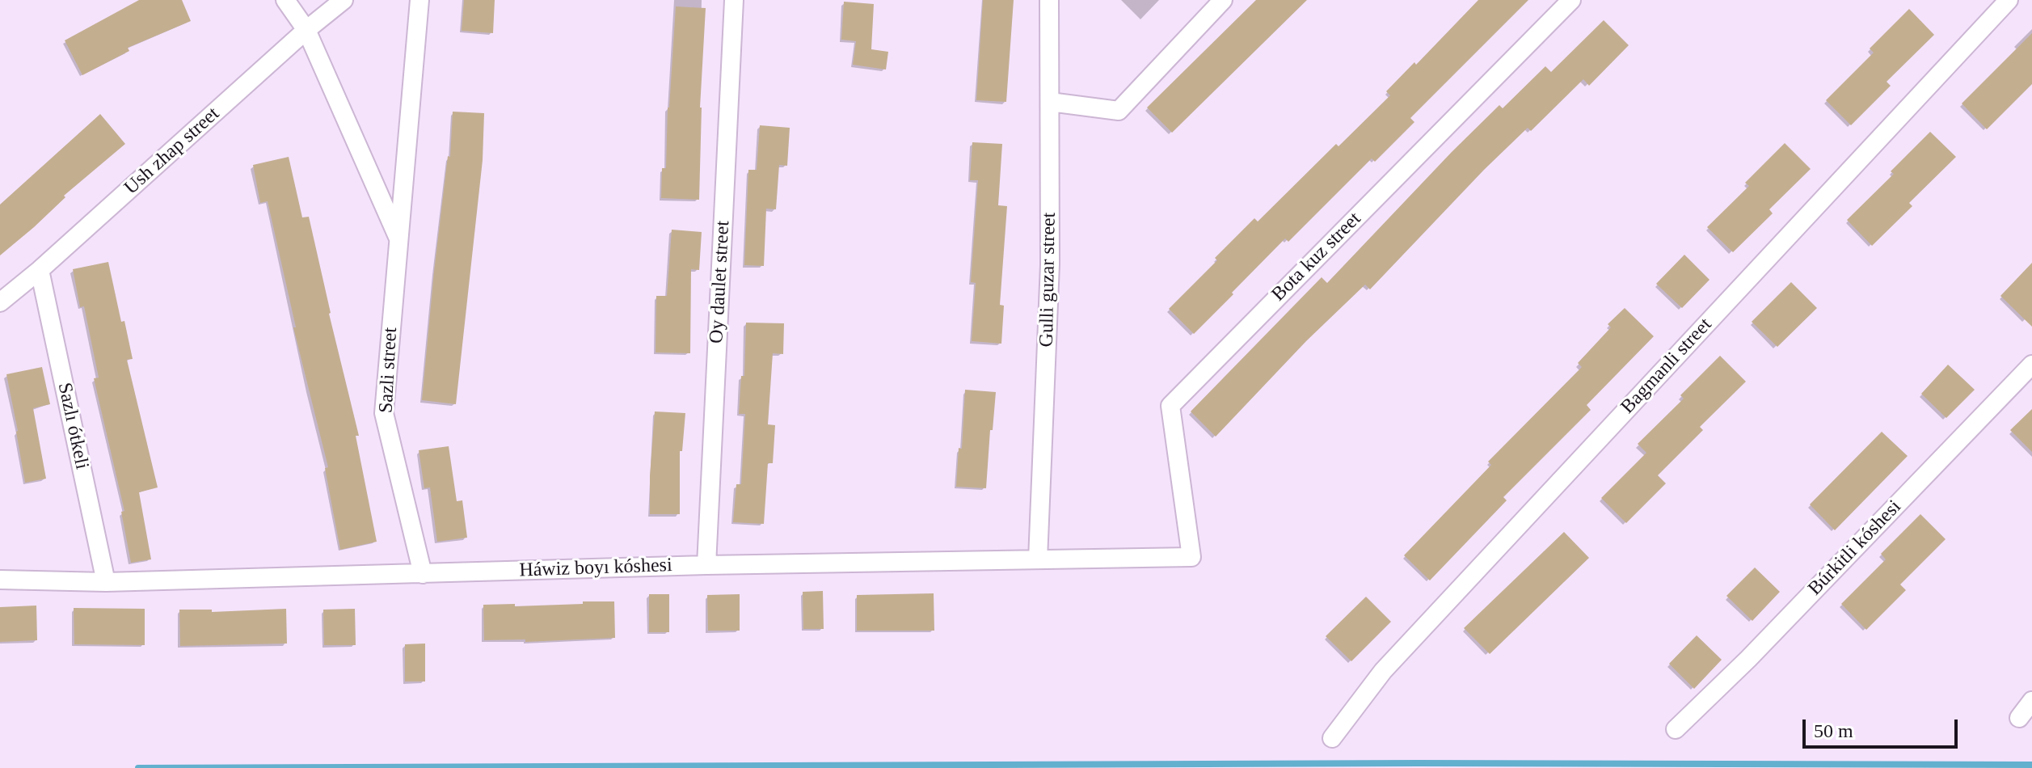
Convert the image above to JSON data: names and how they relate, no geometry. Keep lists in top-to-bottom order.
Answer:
{
  "streets": {
    "street": [
      "Ush zhap street",
      "Bota kuz street",
      "Gulli guzar street",
      "Oy daulet street",
      "Bagmanli street",
      "Sazli street",
      "Sazlı ótkeli",
      "Búrkitli kóshesi",
      "Háwiz boyı kóshesi"
    ]
  },
  "crossings": [
    ["Ush zhap street", "Sazli street"],
    ["Ush zhap street", "Sazlı ótkeli"],
    ["Bota kuz street", "Háwiz boyı kóshesi"],
    ["Gulli guzar street", "Háwiz boyı kóshesi"],
    ["Oy daulet street", "Háwiz boyı kóshesi"],
    ["Sazli street", "Háwiz boyı kóshesi"],
    ["Sazlı ótkeli", "Háwiz boyı kóshesi"]
  ],
  "scale_bar": "50 m"
}
